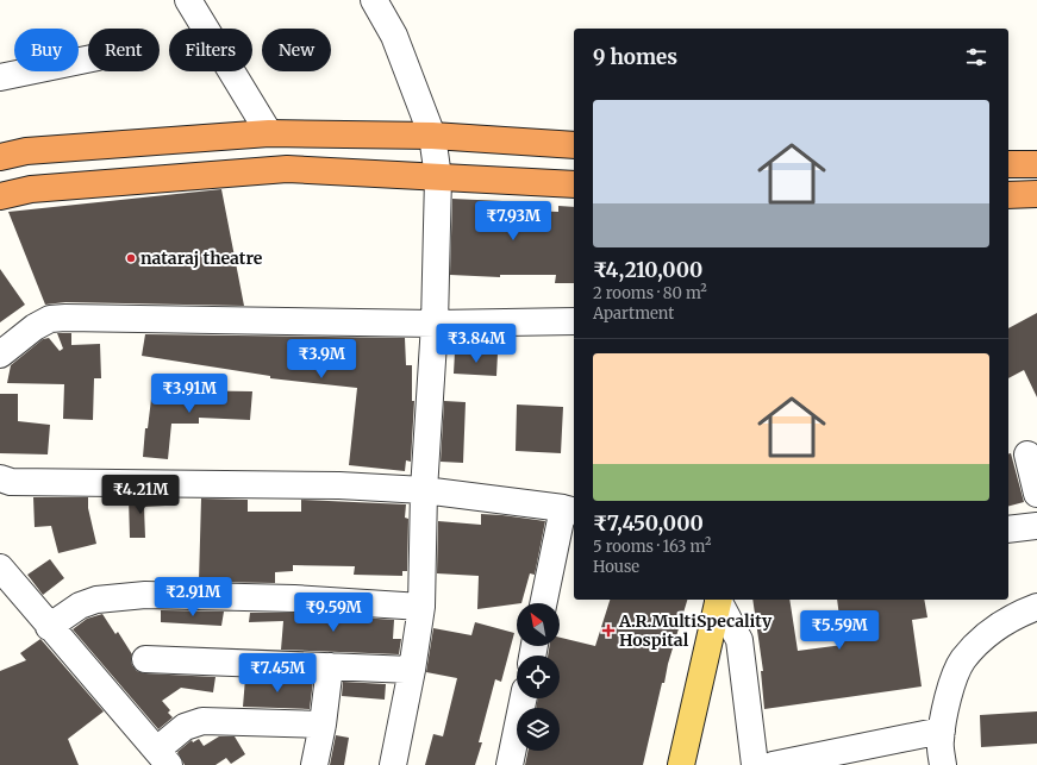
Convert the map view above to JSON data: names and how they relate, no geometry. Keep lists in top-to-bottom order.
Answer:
{
  "places": {
    "other": ["nataraj theatre"],
    "health": ["A.R.MultiSpecality Hospital"]
  },
  "north": "top left",
  "page": {
    "chip": [
      "Buy",
      "Rent",
      "Filters",
      "New"
    ],
    "heading": "9 homes",
    "list": [
      {
        "name": "₹4,210,000",
        "note": "2 rooms · 80 m² · Apartment"
      },
      {
        "name": "₹7,450,000",
        "note": "5 rooms · 163 m² · House"
      }
    ],
    "price": [
      "₹7.93M",
      "₹3.84M",
      "₹3.9M",
      "₹3.91M",
      "₹4.21M",
      "₹2.91M",
      "₹9.59M",
      "₹5.59M",
      "₹7.45M"
    ]
  }
}
